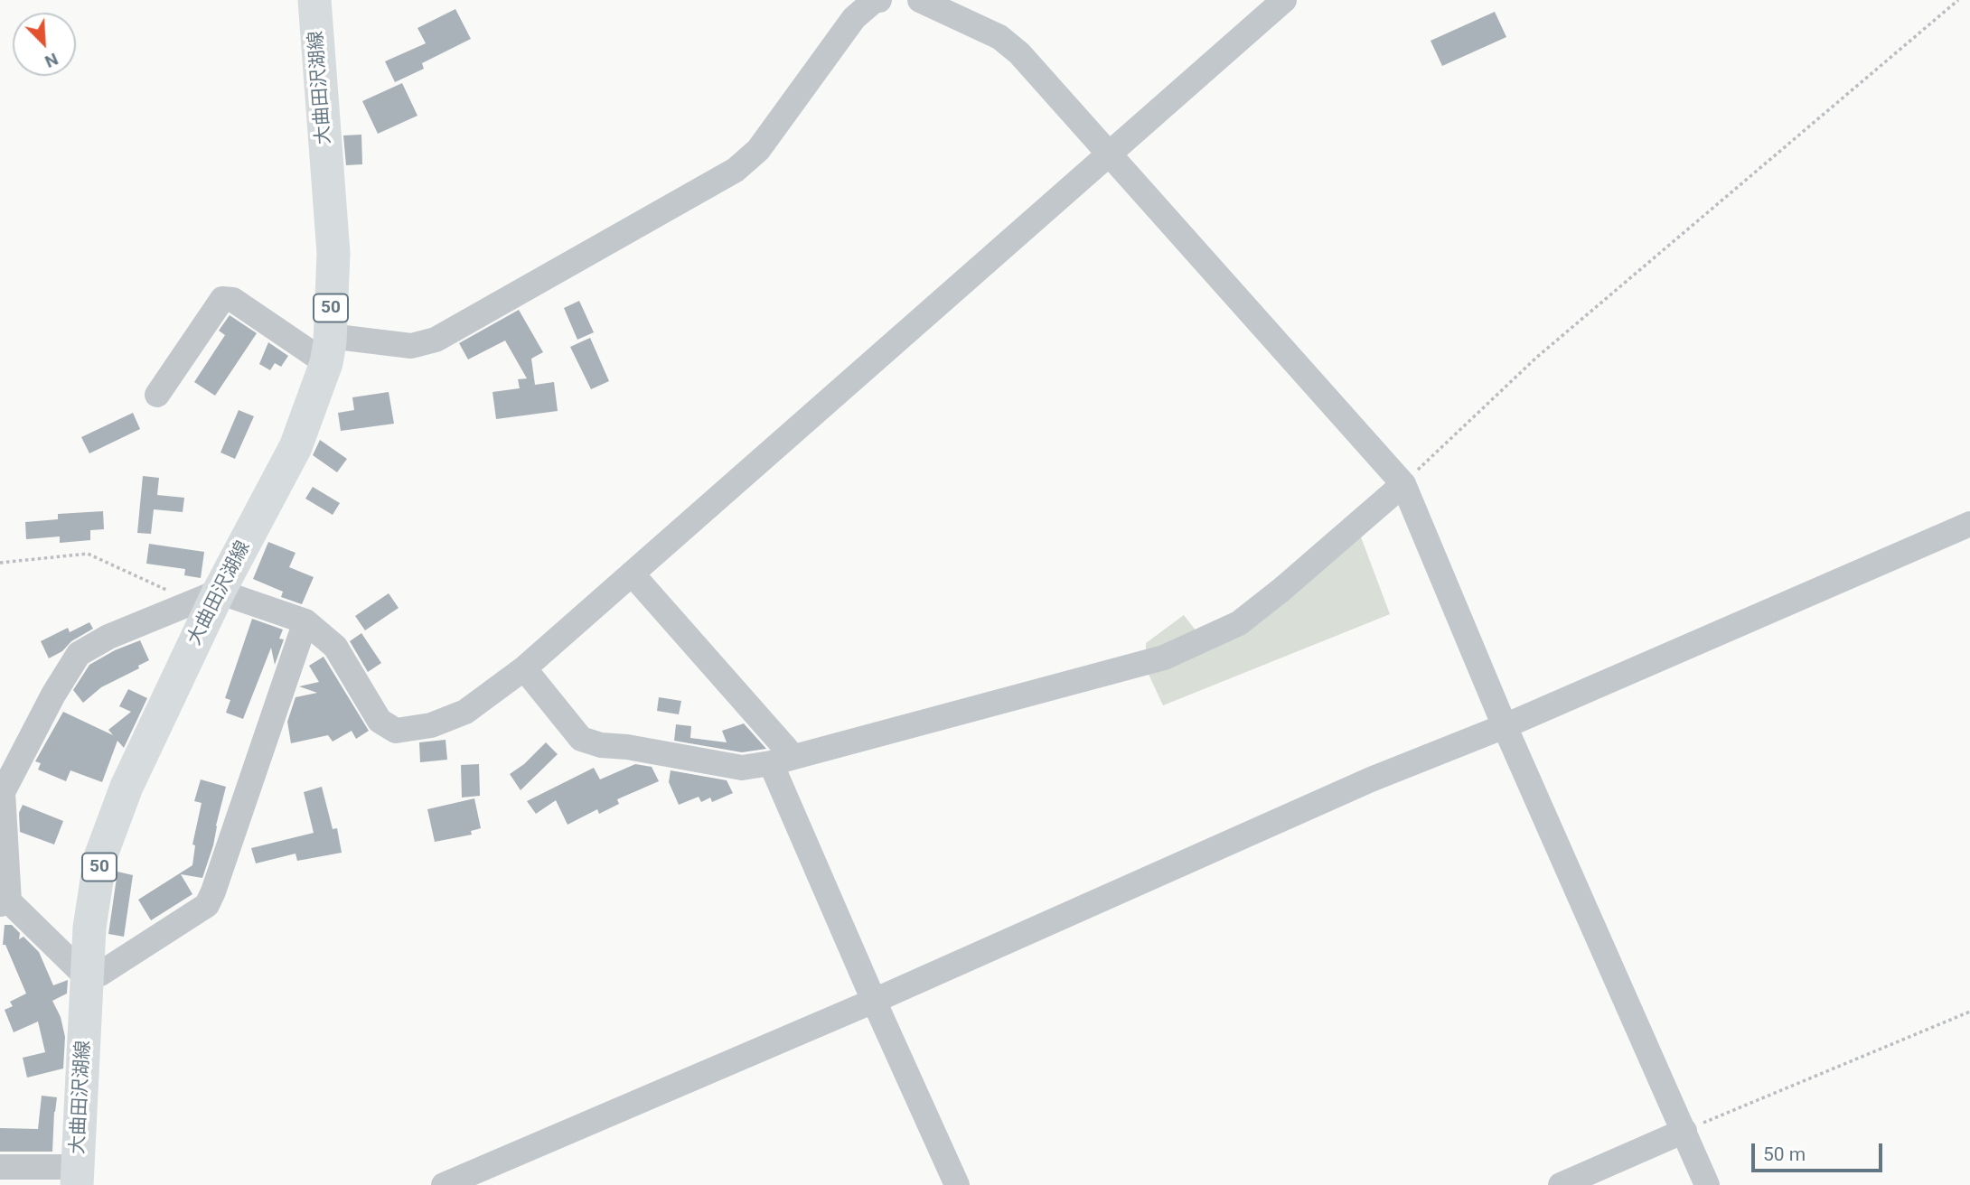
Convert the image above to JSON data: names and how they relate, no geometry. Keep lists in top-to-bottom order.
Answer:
{
  "streets": {
    "main road": ["大曲田沢湖線", "50"]
  },
  "scale_bar": "50 m",
  "north": "bottom right"
}
